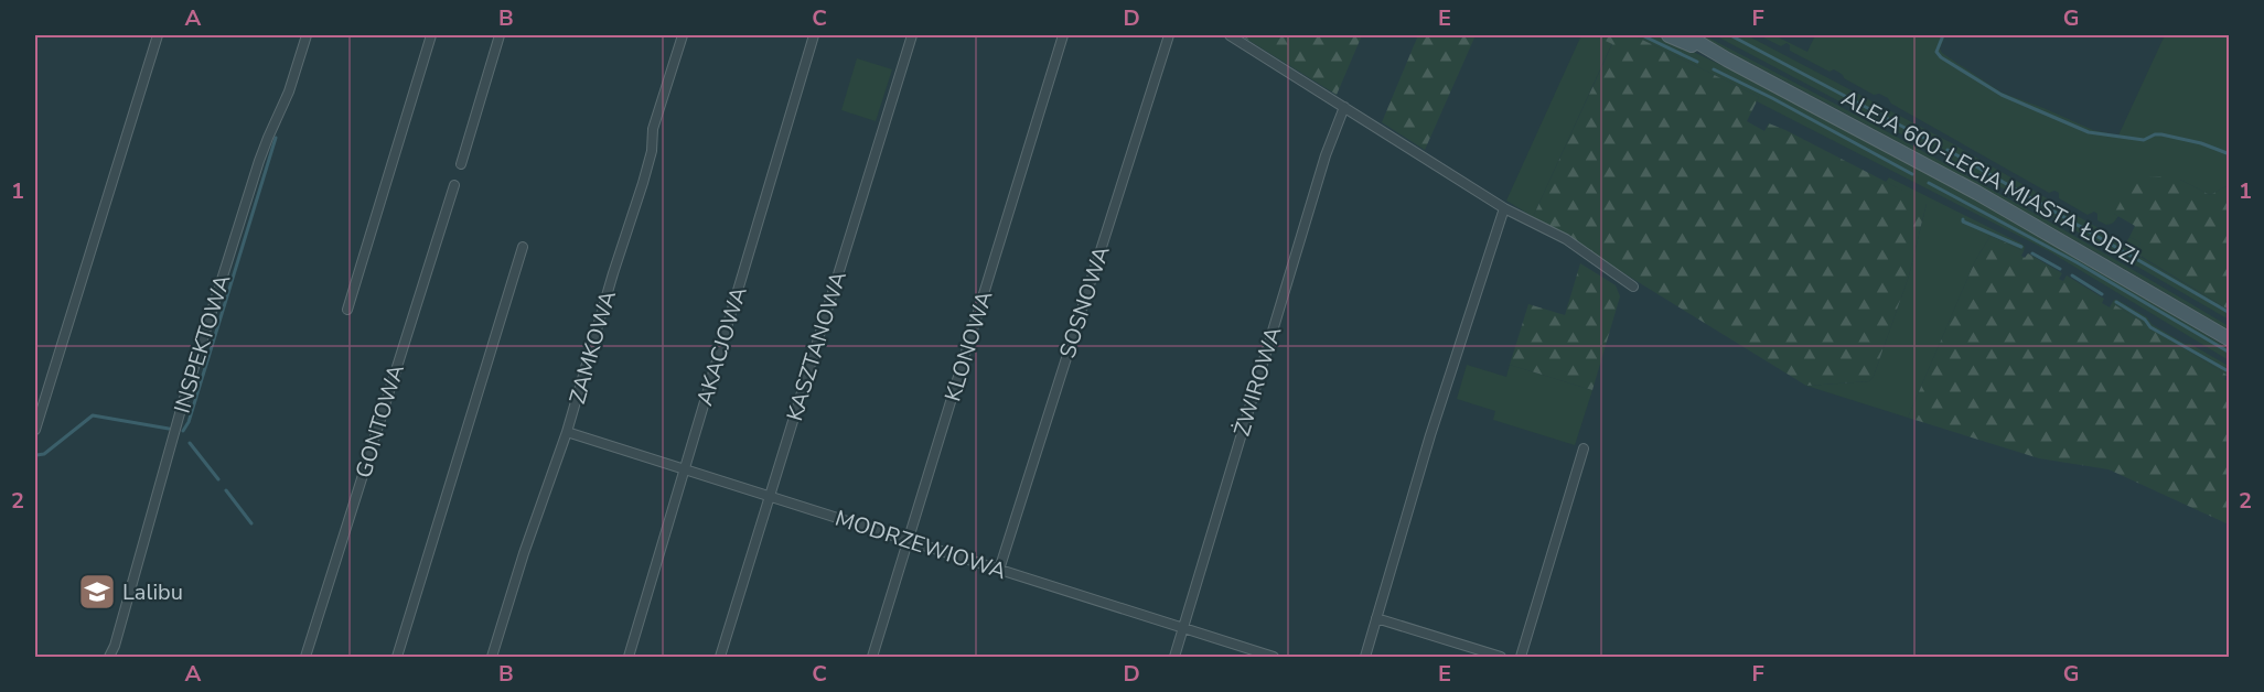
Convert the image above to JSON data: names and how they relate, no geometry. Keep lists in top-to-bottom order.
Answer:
{
  "streets": {
    "main road": ["ALEJA 600-LECIA MIASTA ŁODZI"],
    "street": [
      "SOSNOWA",
      "INSPEKTOWA",
      "AKACJOWA",
      "KASZTANOWA",
      "KLONOWA",
      "ZAMKOWA",
      "ŻWIROWA",
      "GONTOWA",
      "MODRZEWIOWA"
    ]
  },
  "crossings": [
    ["SOSNOWA", "MODRZEWIOWA"],
    ["AKACJOWA", "MODRZEWIOWA"],
    ["KASZTANOWA", "MODRZEWIOWA"],
    ["KLONOWA", "MODRZEWIOWA"],
    ["ZAMKOWA", "MODRZEWIOWA"],
    ["ŻWIROWA", "MODRZEWIOWA"]
  ],
  "places": {
    "school or university": ["Lalibu"]
  },
  "grid": {
    "columns": [
      "A",
      "B",
      "C",
      "D",
      "E",
      "F",
      "G"
    ],
    "rows": ["1", "2"]
  }
}
